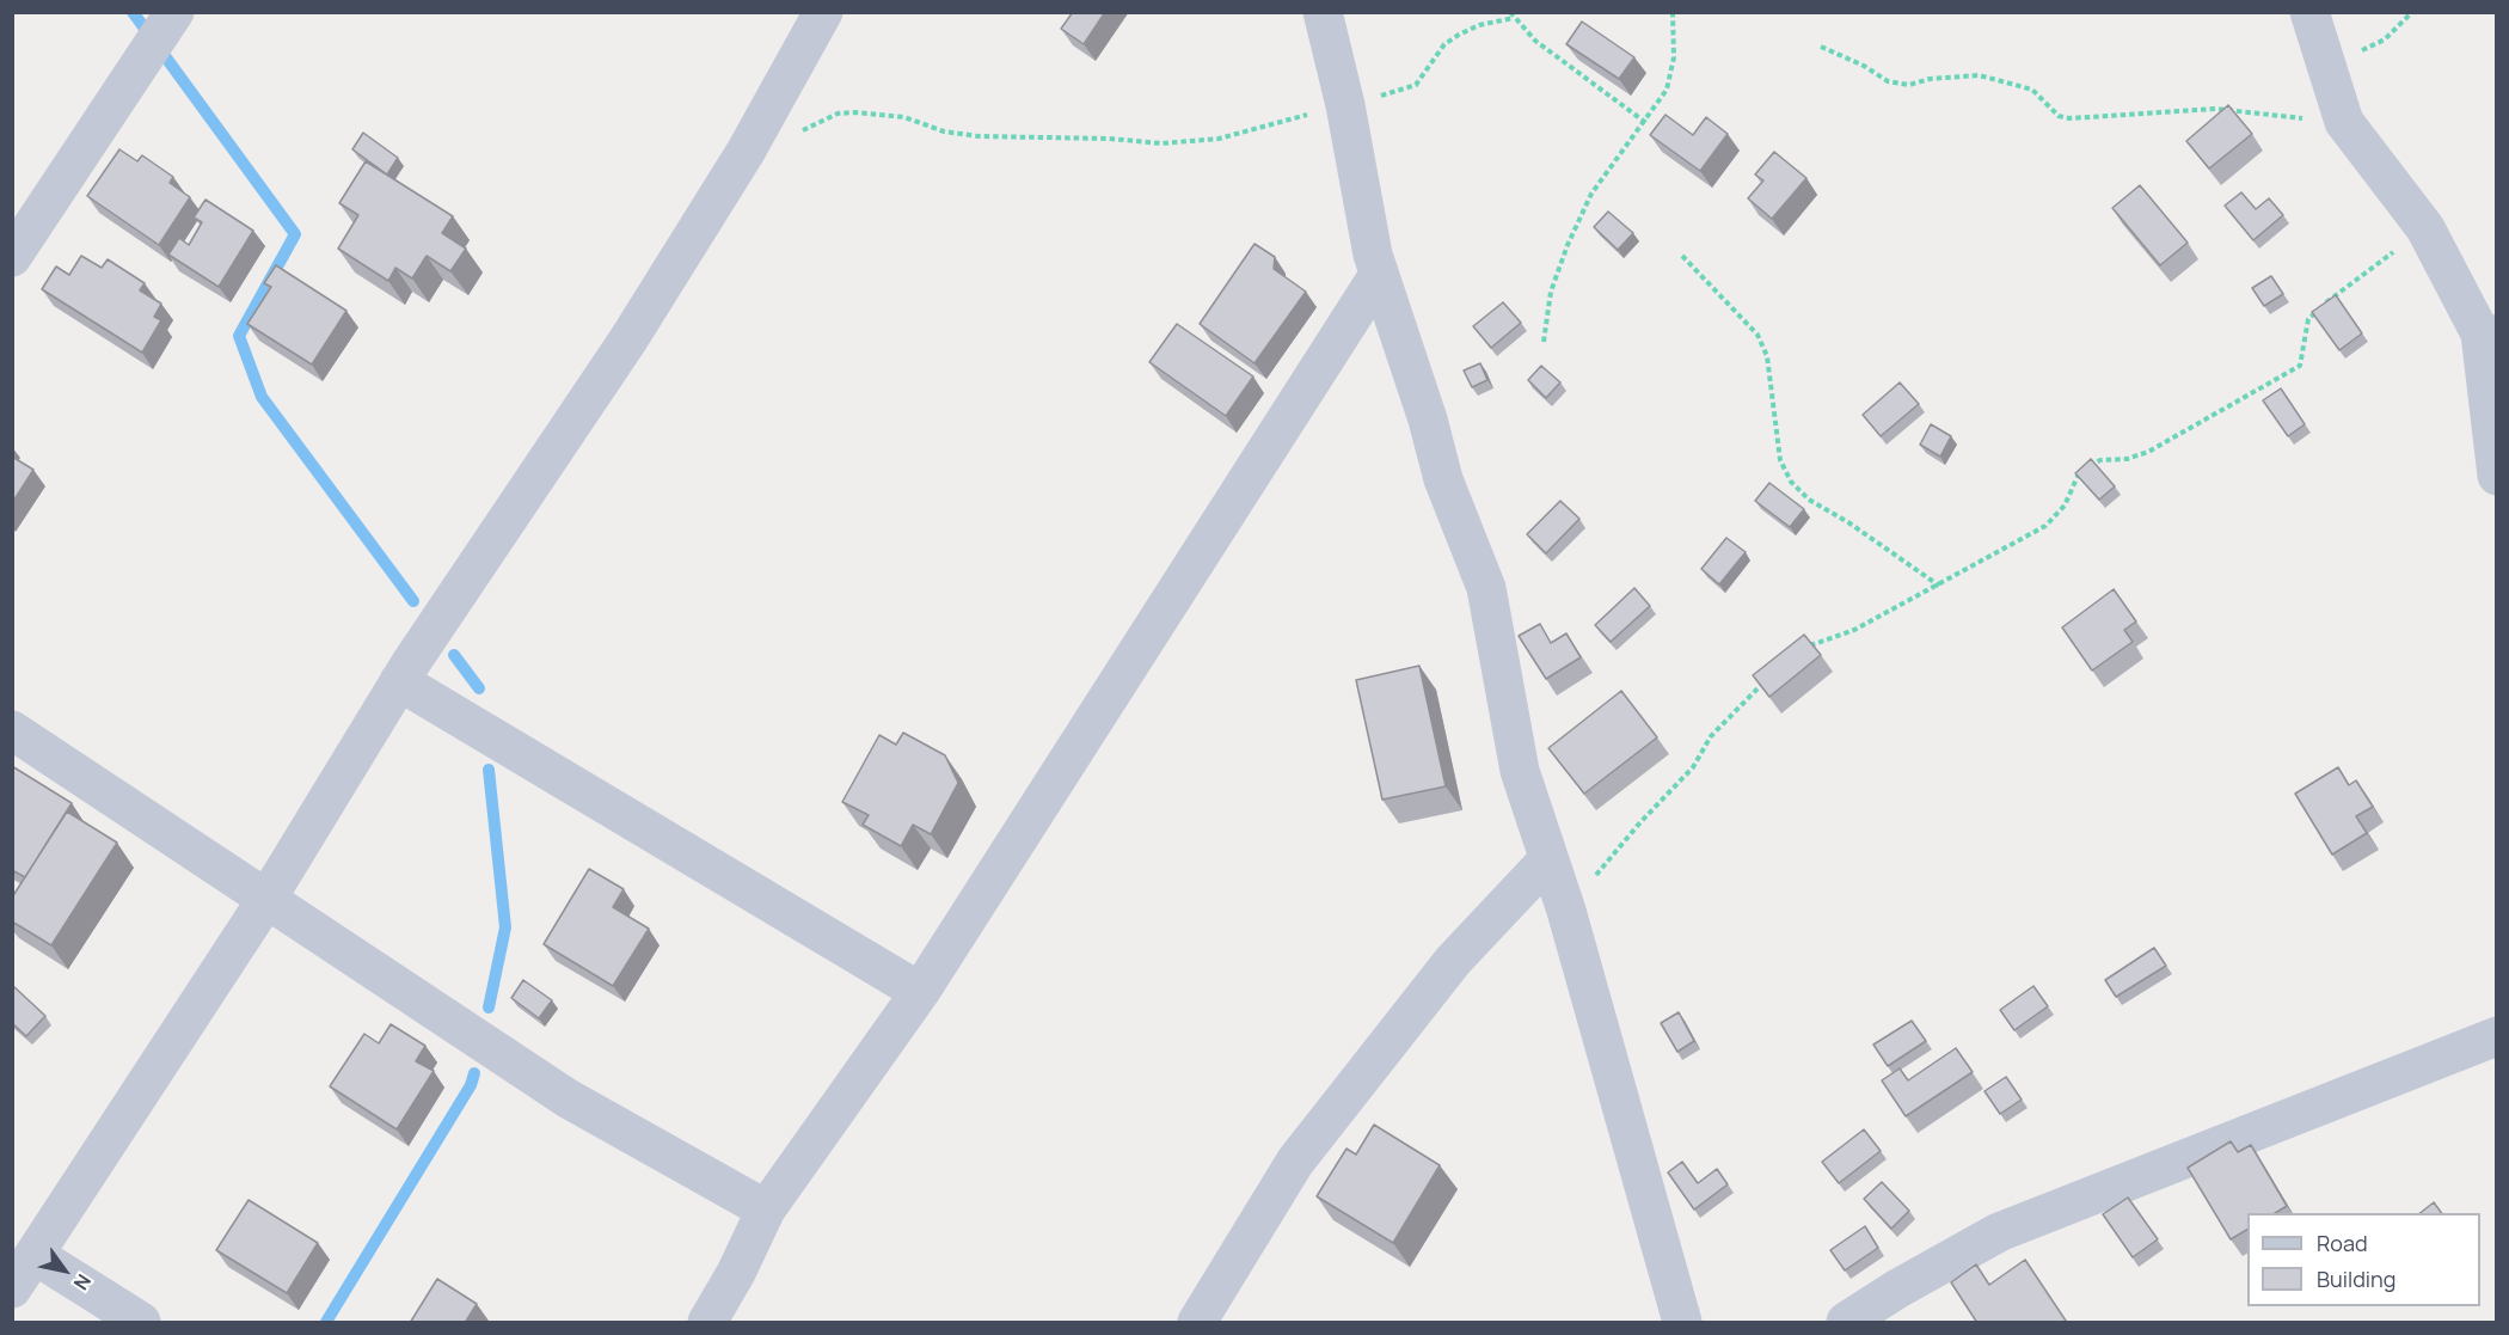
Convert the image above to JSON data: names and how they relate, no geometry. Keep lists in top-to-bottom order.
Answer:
{
  "legend": ["Road", "Building"],
  "north": "bottom right"
}
